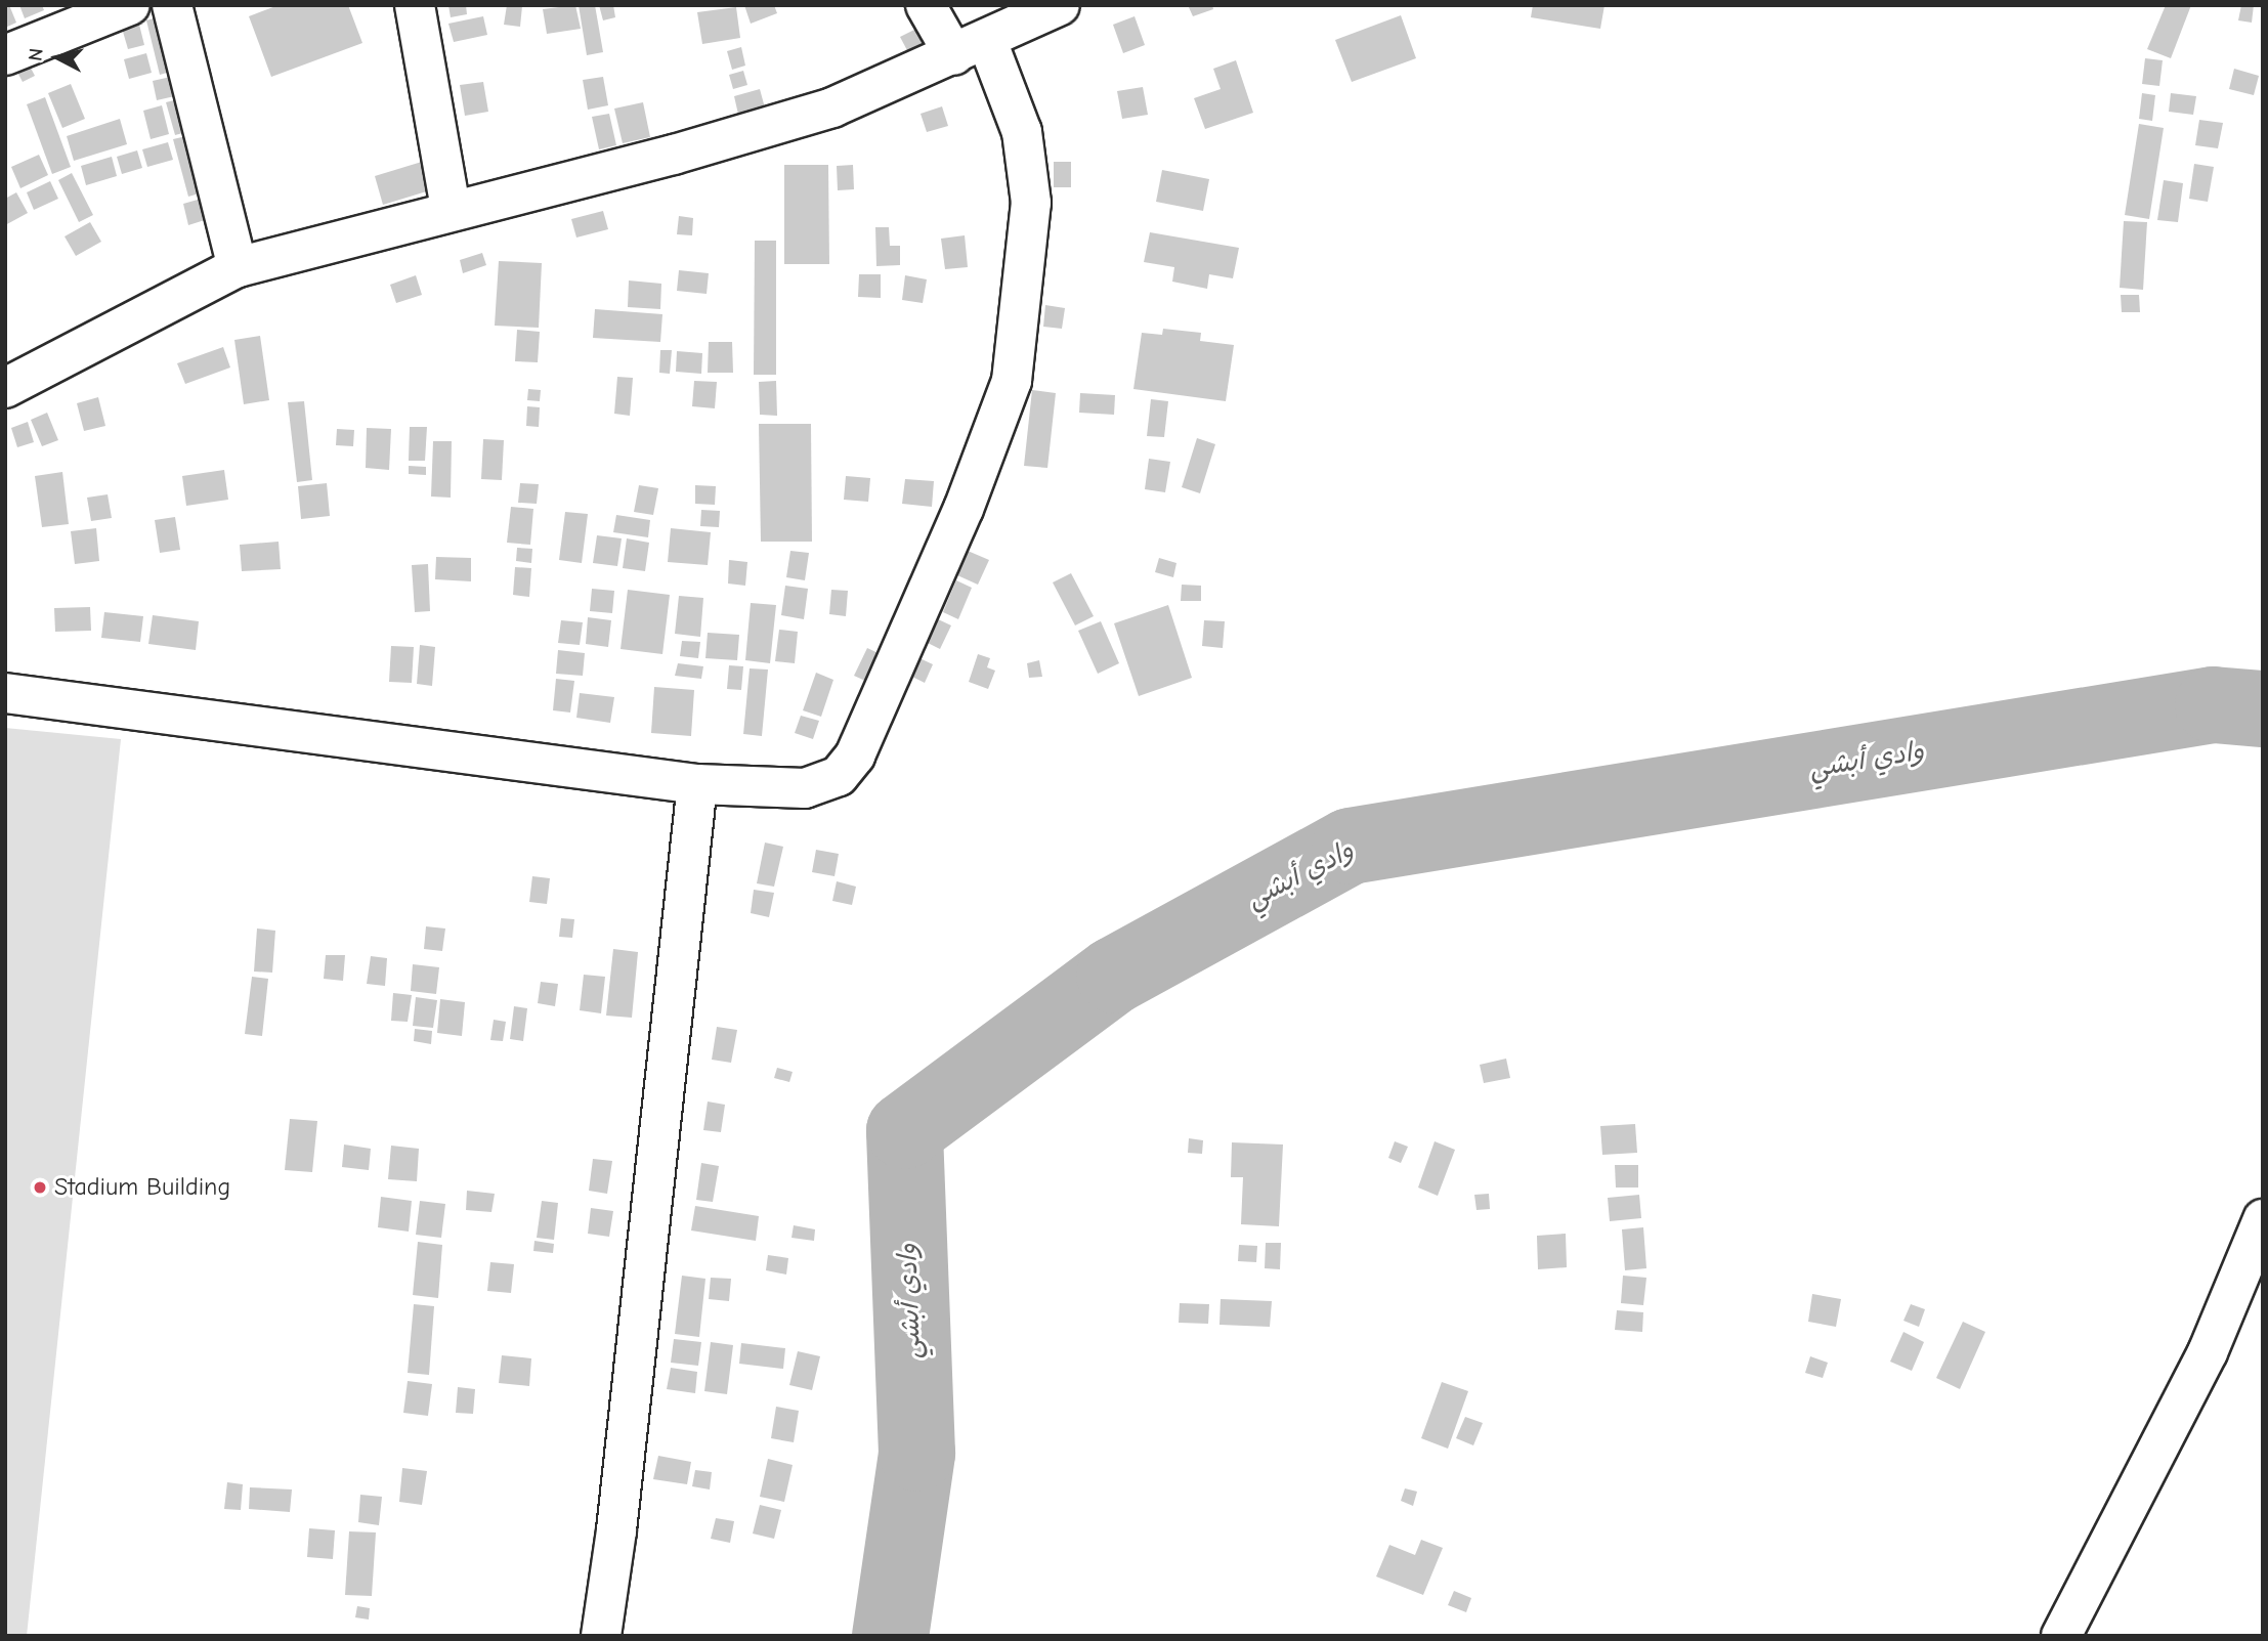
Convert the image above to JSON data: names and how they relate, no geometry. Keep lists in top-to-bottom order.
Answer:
{
  "water": ["وادي أبشي"],
  "places": ["Stadium Building"],
  "north": "left"
}
